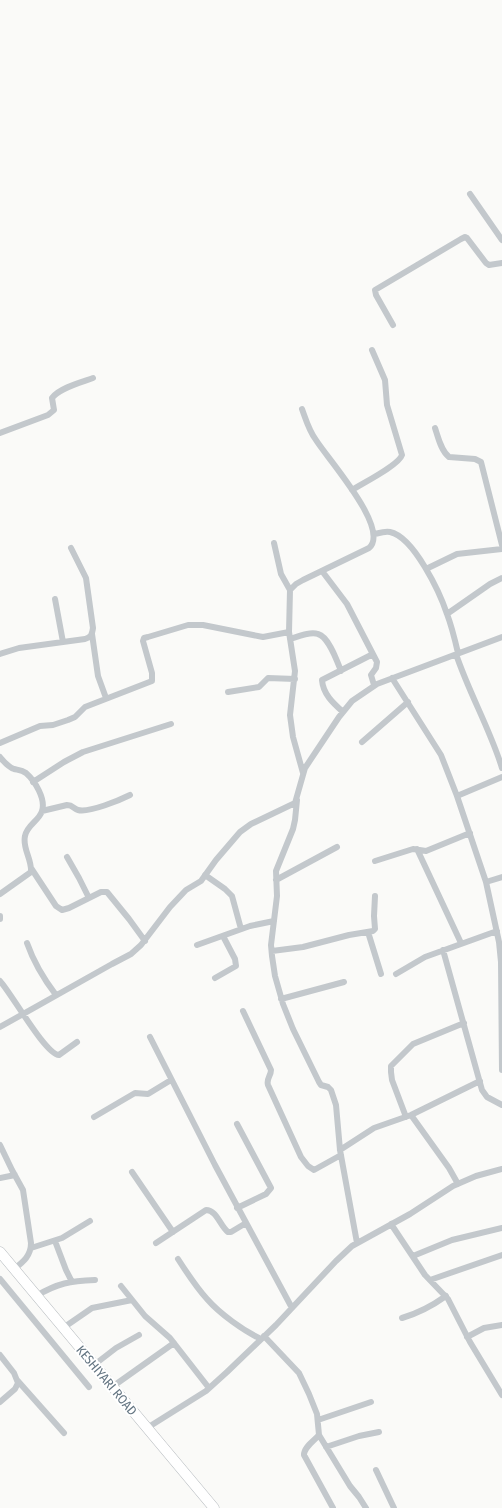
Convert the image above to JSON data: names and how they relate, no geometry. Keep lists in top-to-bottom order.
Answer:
{
  "streets": {
    "main road": ["KESHIYARI ROAD"]
  }
}
